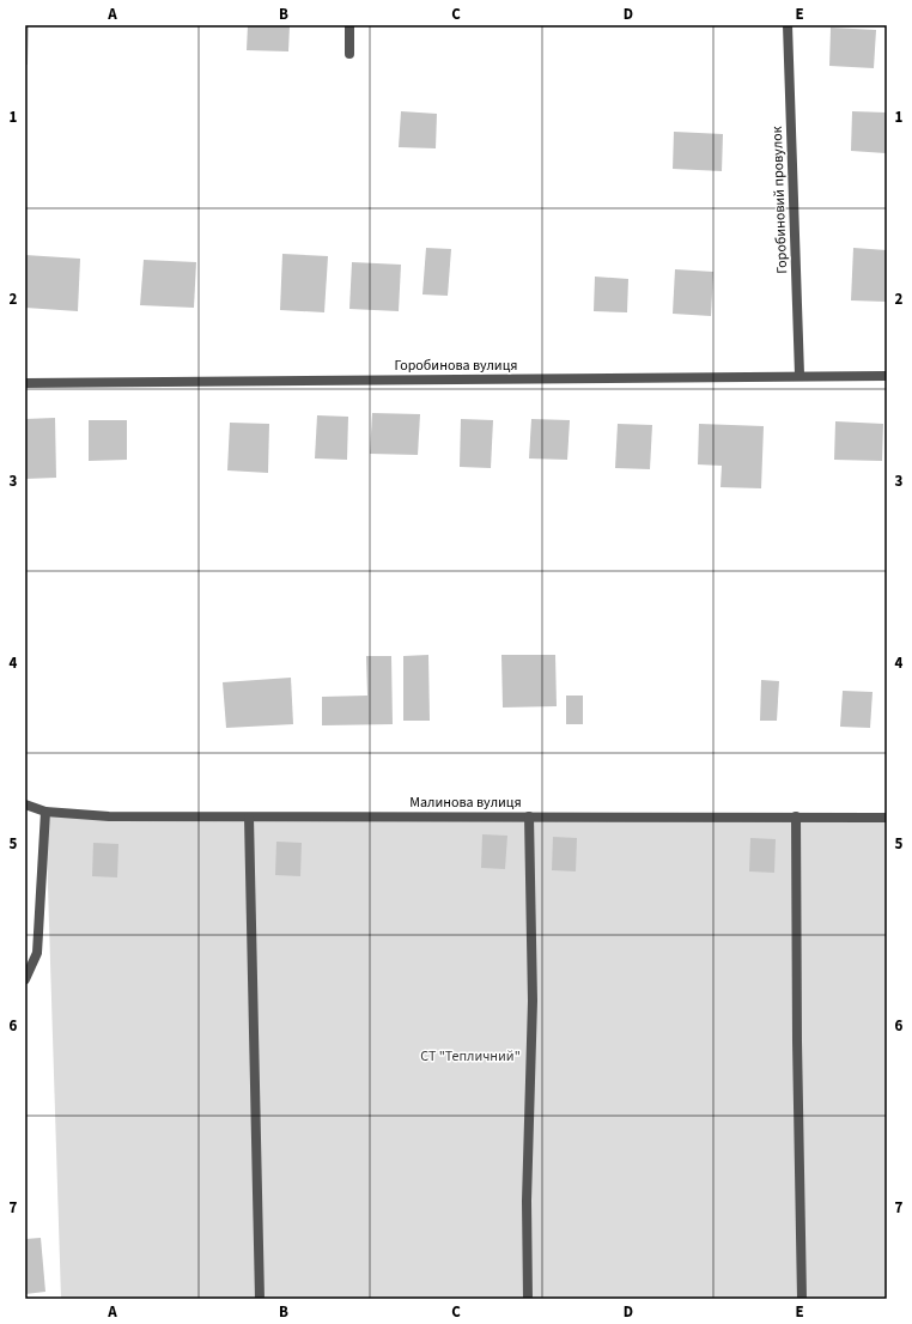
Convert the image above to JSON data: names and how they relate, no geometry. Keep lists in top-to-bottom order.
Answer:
{
  "streets": {
    "street": ["Горобиновий провулок", "Горобинова вулиця", "Малинова вулиця"]
  },
  "crossings": [
    ["Горобиновий провулок", "Горобинова вулиця"]
  ],
  "parks": ["СТ \"Тепличний\""],
  "grid": {
    "columns": [
      "A",
      "B",
      "C",
      "D",
      "E"
    ],
    "rows": [
      "1",
      "2",
      "3",
      "4",
      "5",
      "6",
      "7"
    ]
  }
}
